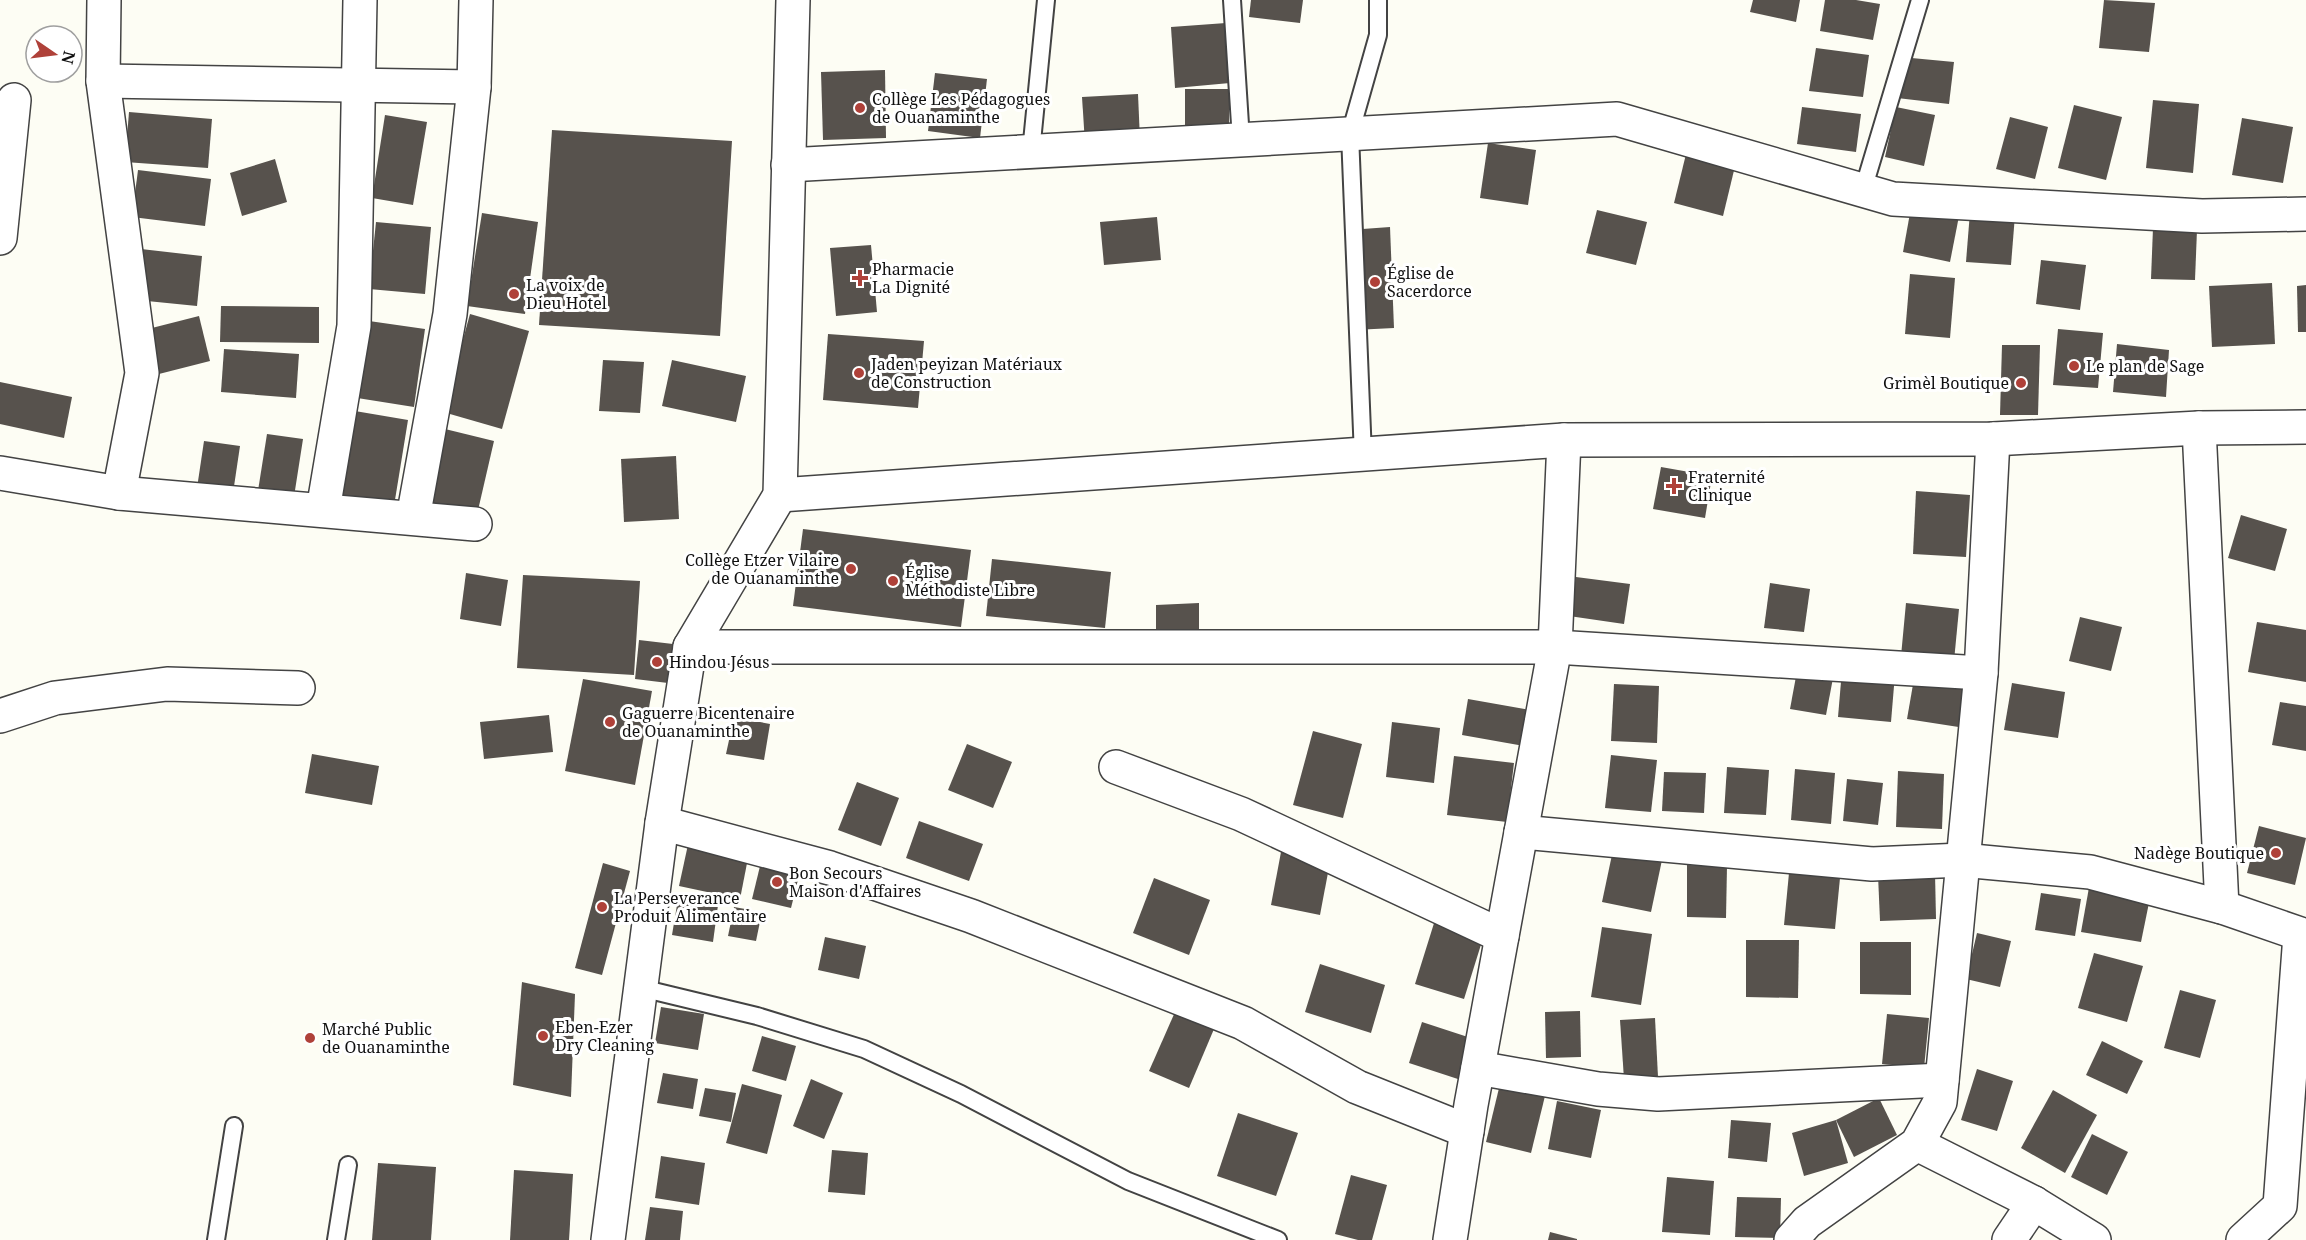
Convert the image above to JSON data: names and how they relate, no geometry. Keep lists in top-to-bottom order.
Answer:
{
  "places": {
    "other": [
      "Collège Les Pédagogues de Ouanaminthe",
      "Église de Sacerdorce",
      "La voix de Dieu Hotel",
      "Le plan de Sage",
      "Jaden peyizan Matériaux de Construction",
      "Grimèl Boutique",
      "Collège Etzer Vilaire de Ouanaminthe",
      "Église Méthodiste Libre",
      "Hindou Jésus",
      "Gaguerre Bicentenaire de Ouanaminthe",
      "Nadège Boutique",
      "Bon Secours Maison d'Affaires",
      "La Perseverance Produit Alimentaire",
      "Eben-Ezer Dry Cleaning",
      "Marché Public de Ouanaminthe"
    ],
    "health": ["Pharmacie La Dignité", "Fraternité Clinique"]
  },
  "north": "right"
}
